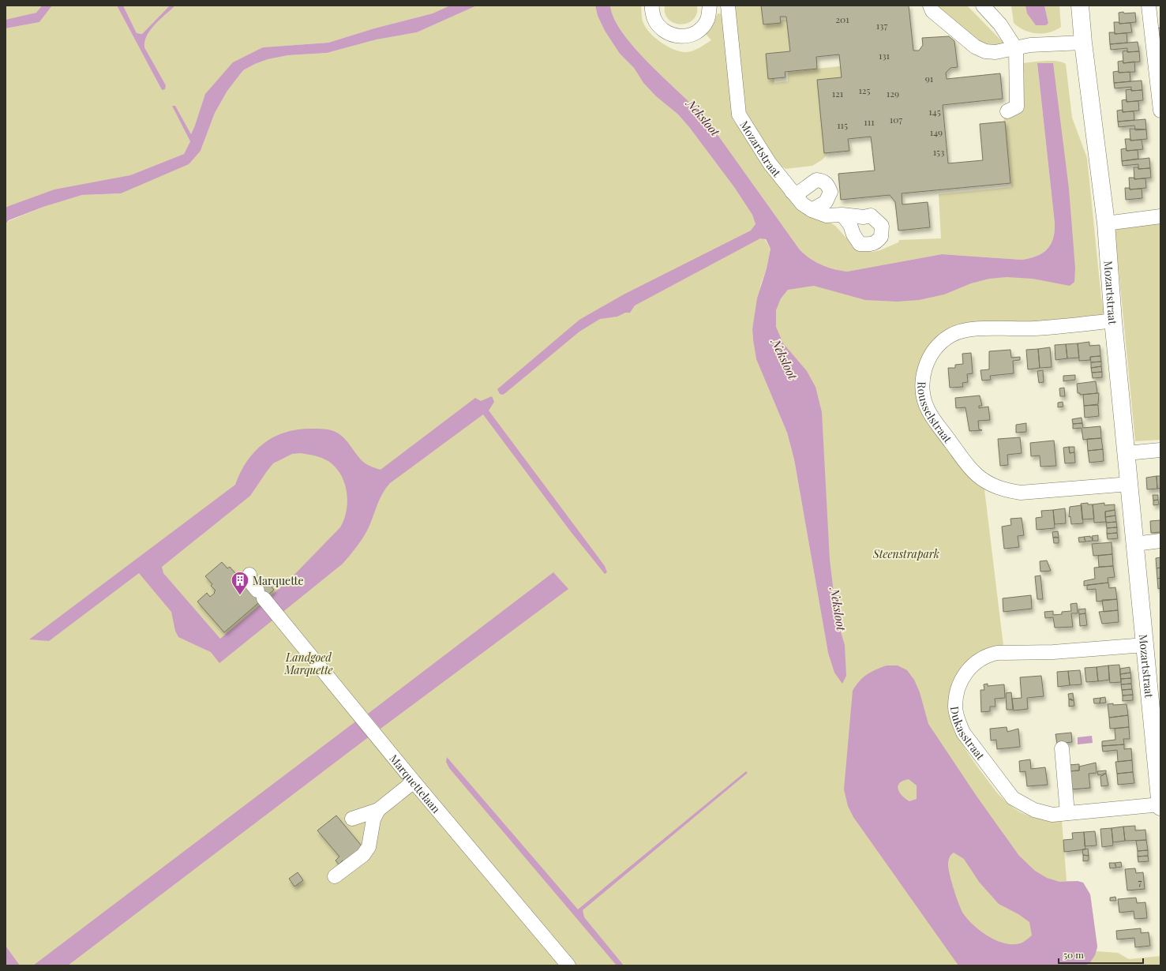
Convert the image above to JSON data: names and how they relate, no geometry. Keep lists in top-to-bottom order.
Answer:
{
  "streets": {
    "main road": ["Mozartstraat"],
    "street": ["Rousselstraat", "Dukasstraat", "Marquettelaan"]
  },
  "crossings": [
    ["Mozartstraat", "Rousselstraat"],
    ["Mozartstraat", "Dukasstraat"]
  ],
  "water": ["Neksloot"],
  "parks": ["Steenstrapark", "Landgoed Marquette"],
  "places": {
    "building": ["Marquette"]
  },
  "house_numbers": [
    "201",
    "137",
    "131",
    "91",
    "125",
    "121",
    "129",
    "145",
    "107",
    "111",
    "115",
    "149",
    "153",
    "7"
  ],
  "scale_bar": "50 m"
}
